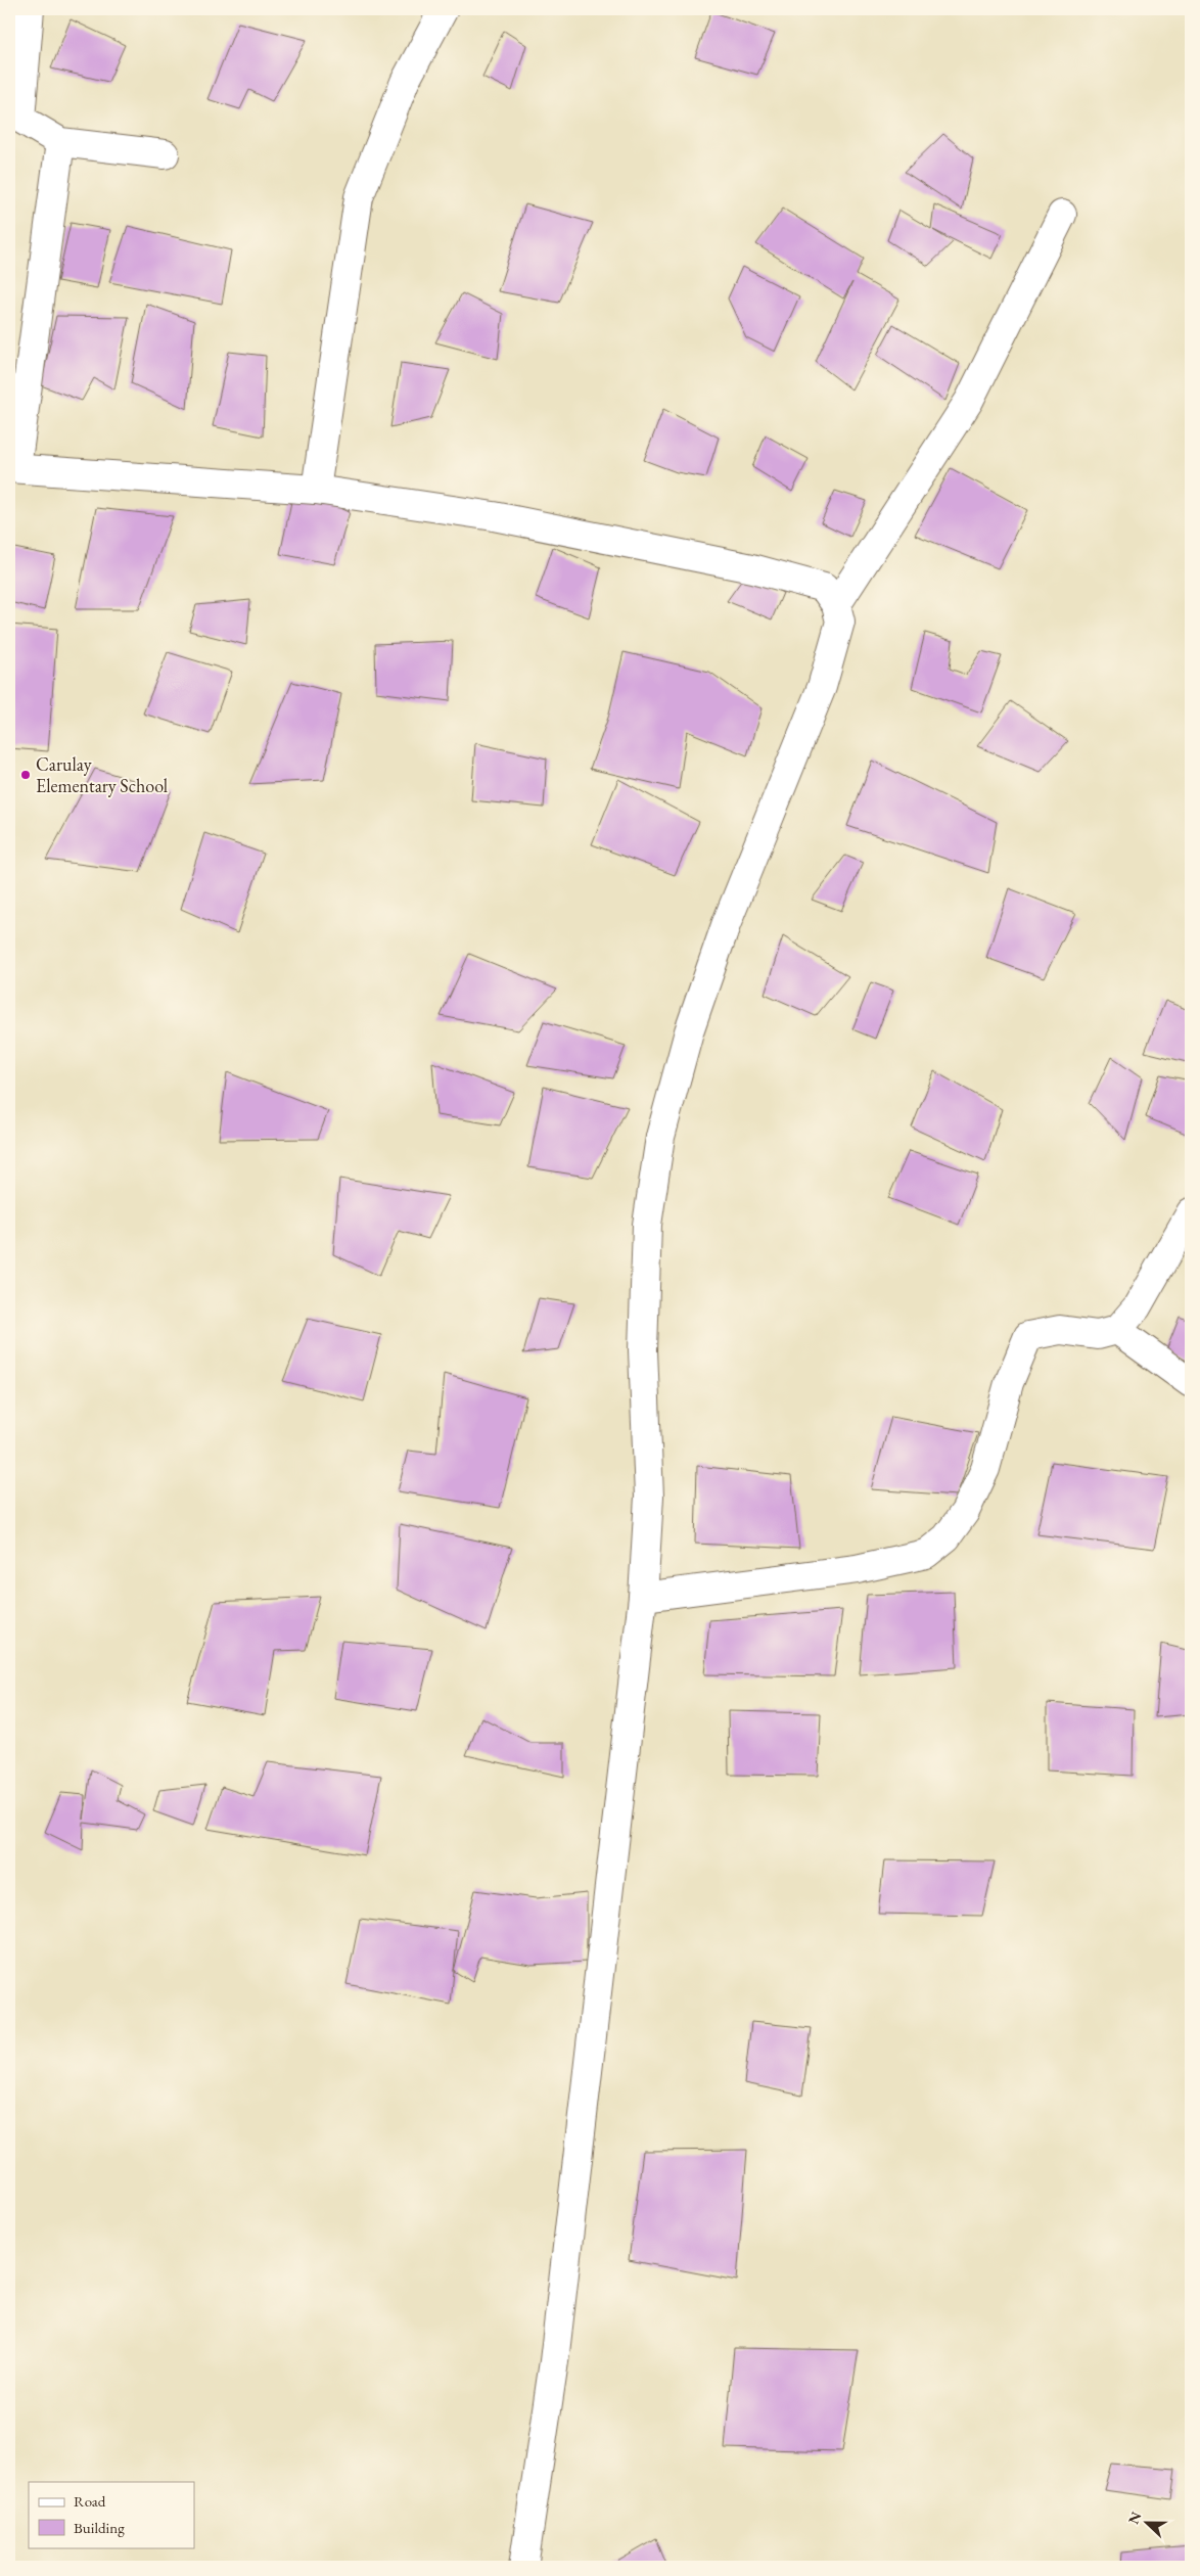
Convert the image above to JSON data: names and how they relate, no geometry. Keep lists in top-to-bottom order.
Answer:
{
  "places": ["Carulay Elementary School"],
  "legend": ["Road", "Building"],
  "north": "left"
}
